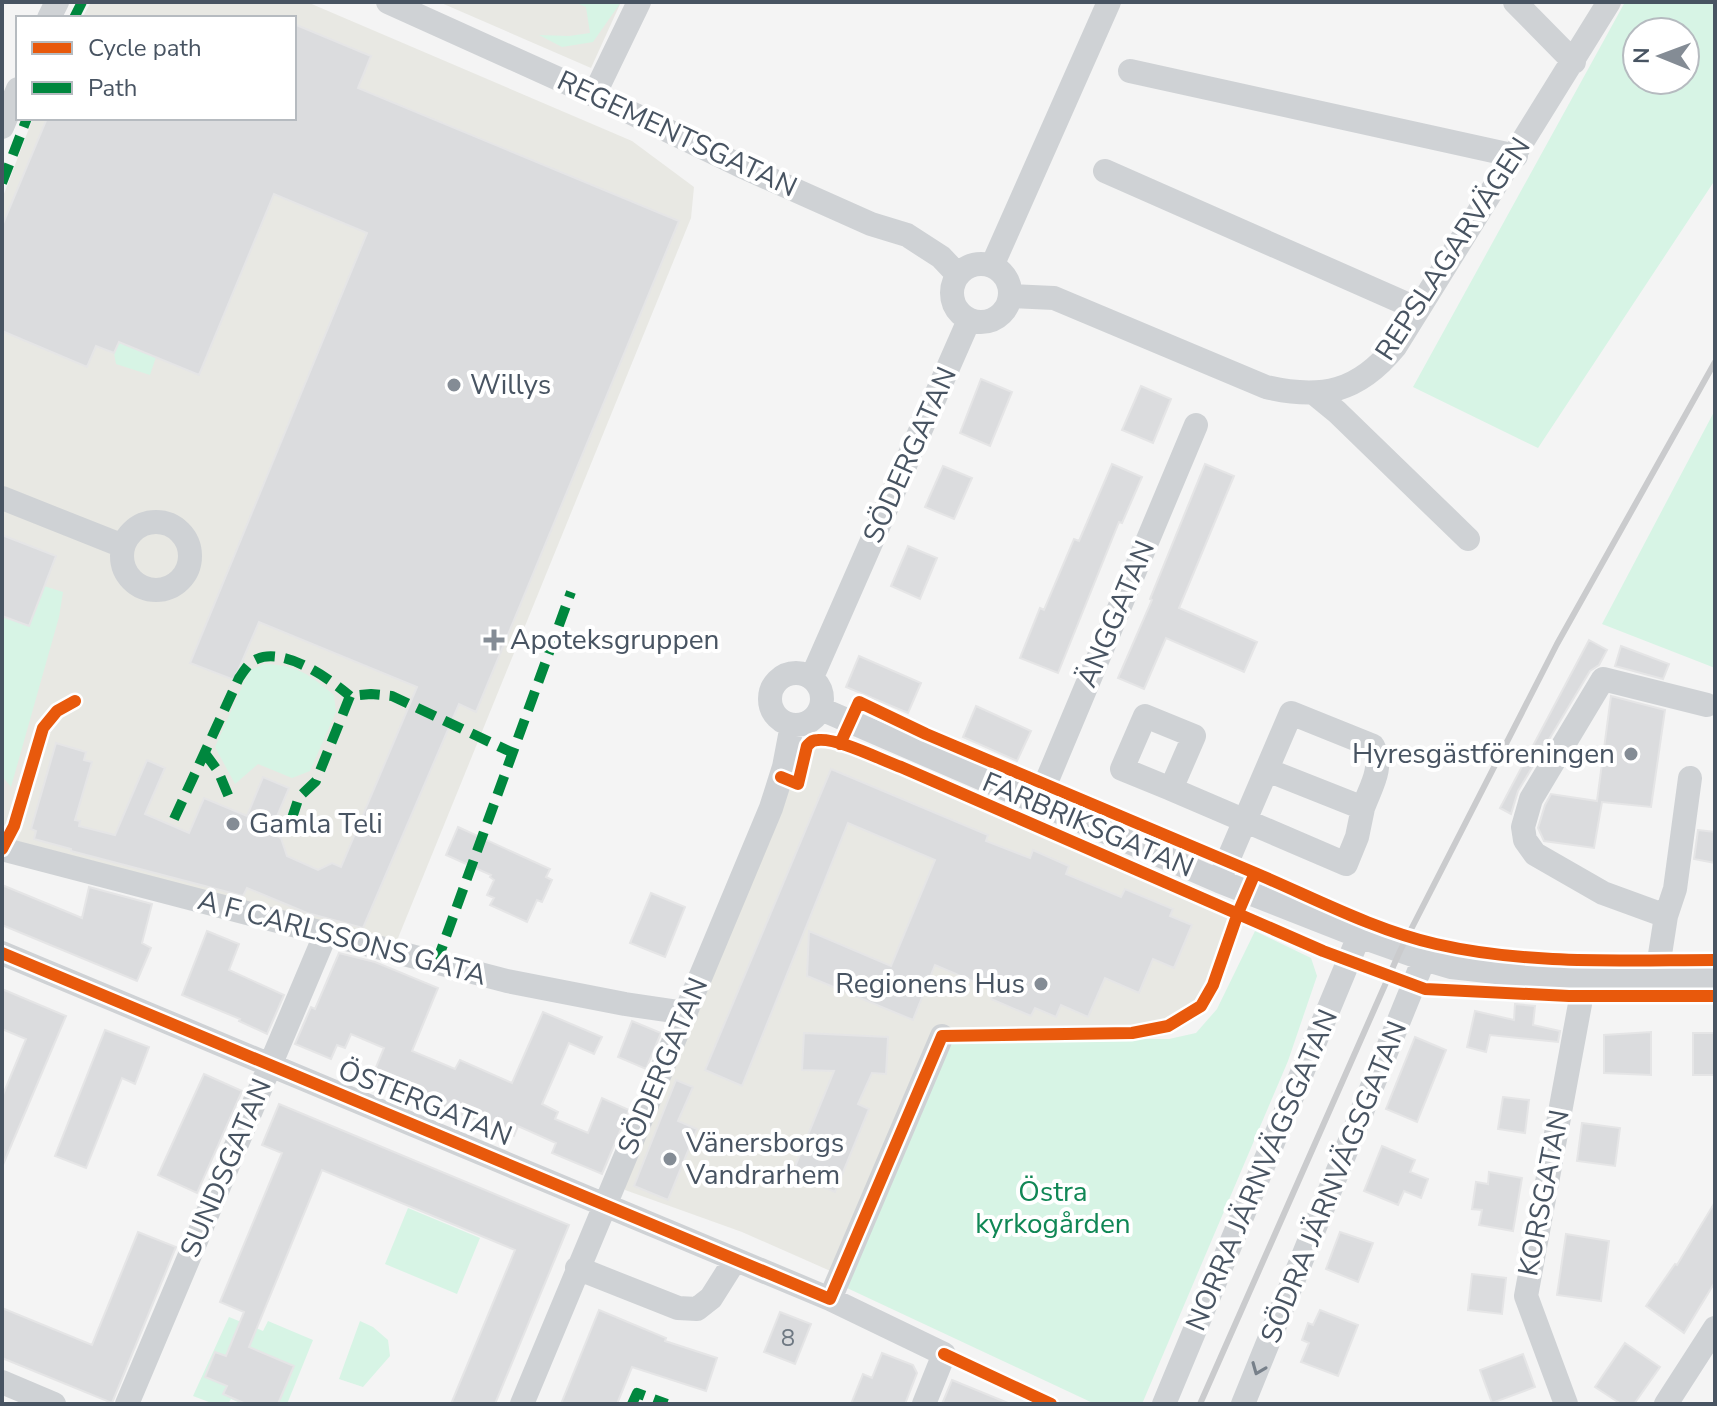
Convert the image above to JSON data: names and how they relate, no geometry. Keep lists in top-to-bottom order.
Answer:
{
  "streets": {
    "street": [
      "REGEMENTSGATAN",
      "REPSLAGARVÄGEN",
      "SÖDERGATAN",
      "ÄNGGATAN",
      "FARBRIKSGATAN",
      "A F CARLSSONS GATA",
      "ÖSTERGATAN",
      "SUNDSGATAN",
      "NORRA JÄRNVÄGSGATAN",
      "SÖDRA JÄRNVÄGSGATAN",
      "KORSGATAN"
    ]
  },
  "crossings": [
    ["REGEMENTSGATAN", "REPSLAGARVÄGEN"],
    ["REGEMENTSGATAN", "SÖDERGATAN"],
    ["REPSLAGARVÄGEN", "SÖDERGATAN"],
    ["SÖDERGATAN", "FARBRIKSGATAN"],
    ["SÖDERGATAN", "A F CARLSSONS GATA"],
    ["SÖDERGATAN", "ÖSTERGATAN"],
    ["ÄNGGATAN", "FARBRIKSGATAN"],
    ["FARBRIKSGATAN", "NORRA JÄRNVÄGSGATAN"],
    ["FARBRIKSGATAN", "SÖDRA JÄRNVÄGSGATAN"],
    ["FARBRIKSGATAN", "KORSGATAN"],
    ["A F CARLSSONS GATA", "SUNDSGATAN"],
    ["ÖSTERGATAN", "SUNDSGATAN"]
  ],
  "one_way": ["SÖDRA JÄRNVÄGSGATAN"],
  "parks": ["Östra kyrkogården"],
  "places": {
    "other": [
      "Willys",
      "Hyresgästföreningen",
      "Gamla Teli",
      "Regionens Hus",
      "Vänersborgs Vandrarhem"
    ],
    "health": ["Apoteksgruppen"]
  },
  "house_numbers": ["8"],
  "legend": ["Cycle path", "Path"],
  "north": "left"
}
